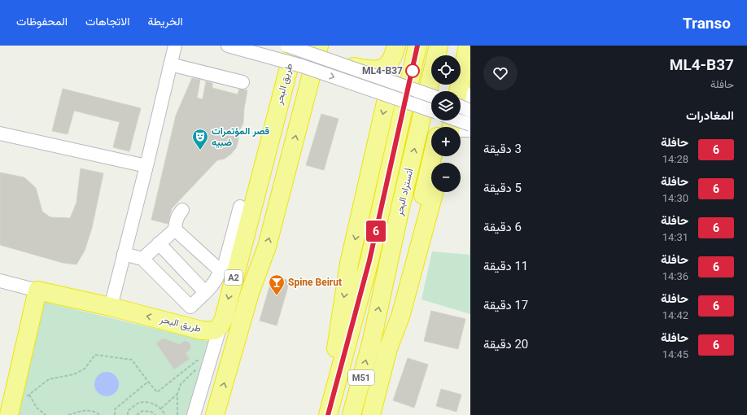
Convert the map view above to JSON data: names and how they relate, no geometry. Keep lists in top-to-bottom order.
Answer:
{
  "streets": {
    "highway": [
      "طريق البحر",
      "أتستراد البحر",
      "A2",
      "M51"
    ]
  },
  "places": {
    "other": ["ML4-B37"],
    "theatre": ["قصر المؤتمرات ضبيه"],
    "bar": ["Spine Beirut"]
  },
  "lines": ["bus line 6"],
  "page": {
    "header": "Transo",
    "nav": ["الخريطة", "الاتجاهات", "المحفوظات"],
    "heading": [
      ["ML4-B37", "حافلة"],
      "المغادرات"
    ],
    "on_map": "6",
    "map_buttons": ["+", "−"],
    "list": [
      {
        "mark": "6",
        "name": "حافلة",
        "note": "14:28",
        "value": "3 دقيقة"
      },
      {
        "mark": "6",
        "name": "حافلة",
        "note": "14:30",
        "value": "5 دقيقة"
      },
      {
        "mark": "6",
        "name": "حافلة",
        "note": "14:31",
        "value": "6 دقيقة"
      },
      {
        "mark": "6",
        "name": "حافلة",
        "note": "14:36",
        "value": "11 دقيقة"
      },
      {
        "mark": "6",
        "name": "حافلة",
        "note": "14:42",
        "value": "17 دقيقة"
      },
      {
        "mark": "6",
        "name": "حافلة",
        "note": "14:45",
        "value": "20 دقيقة"
      }
    ]
  }
}
